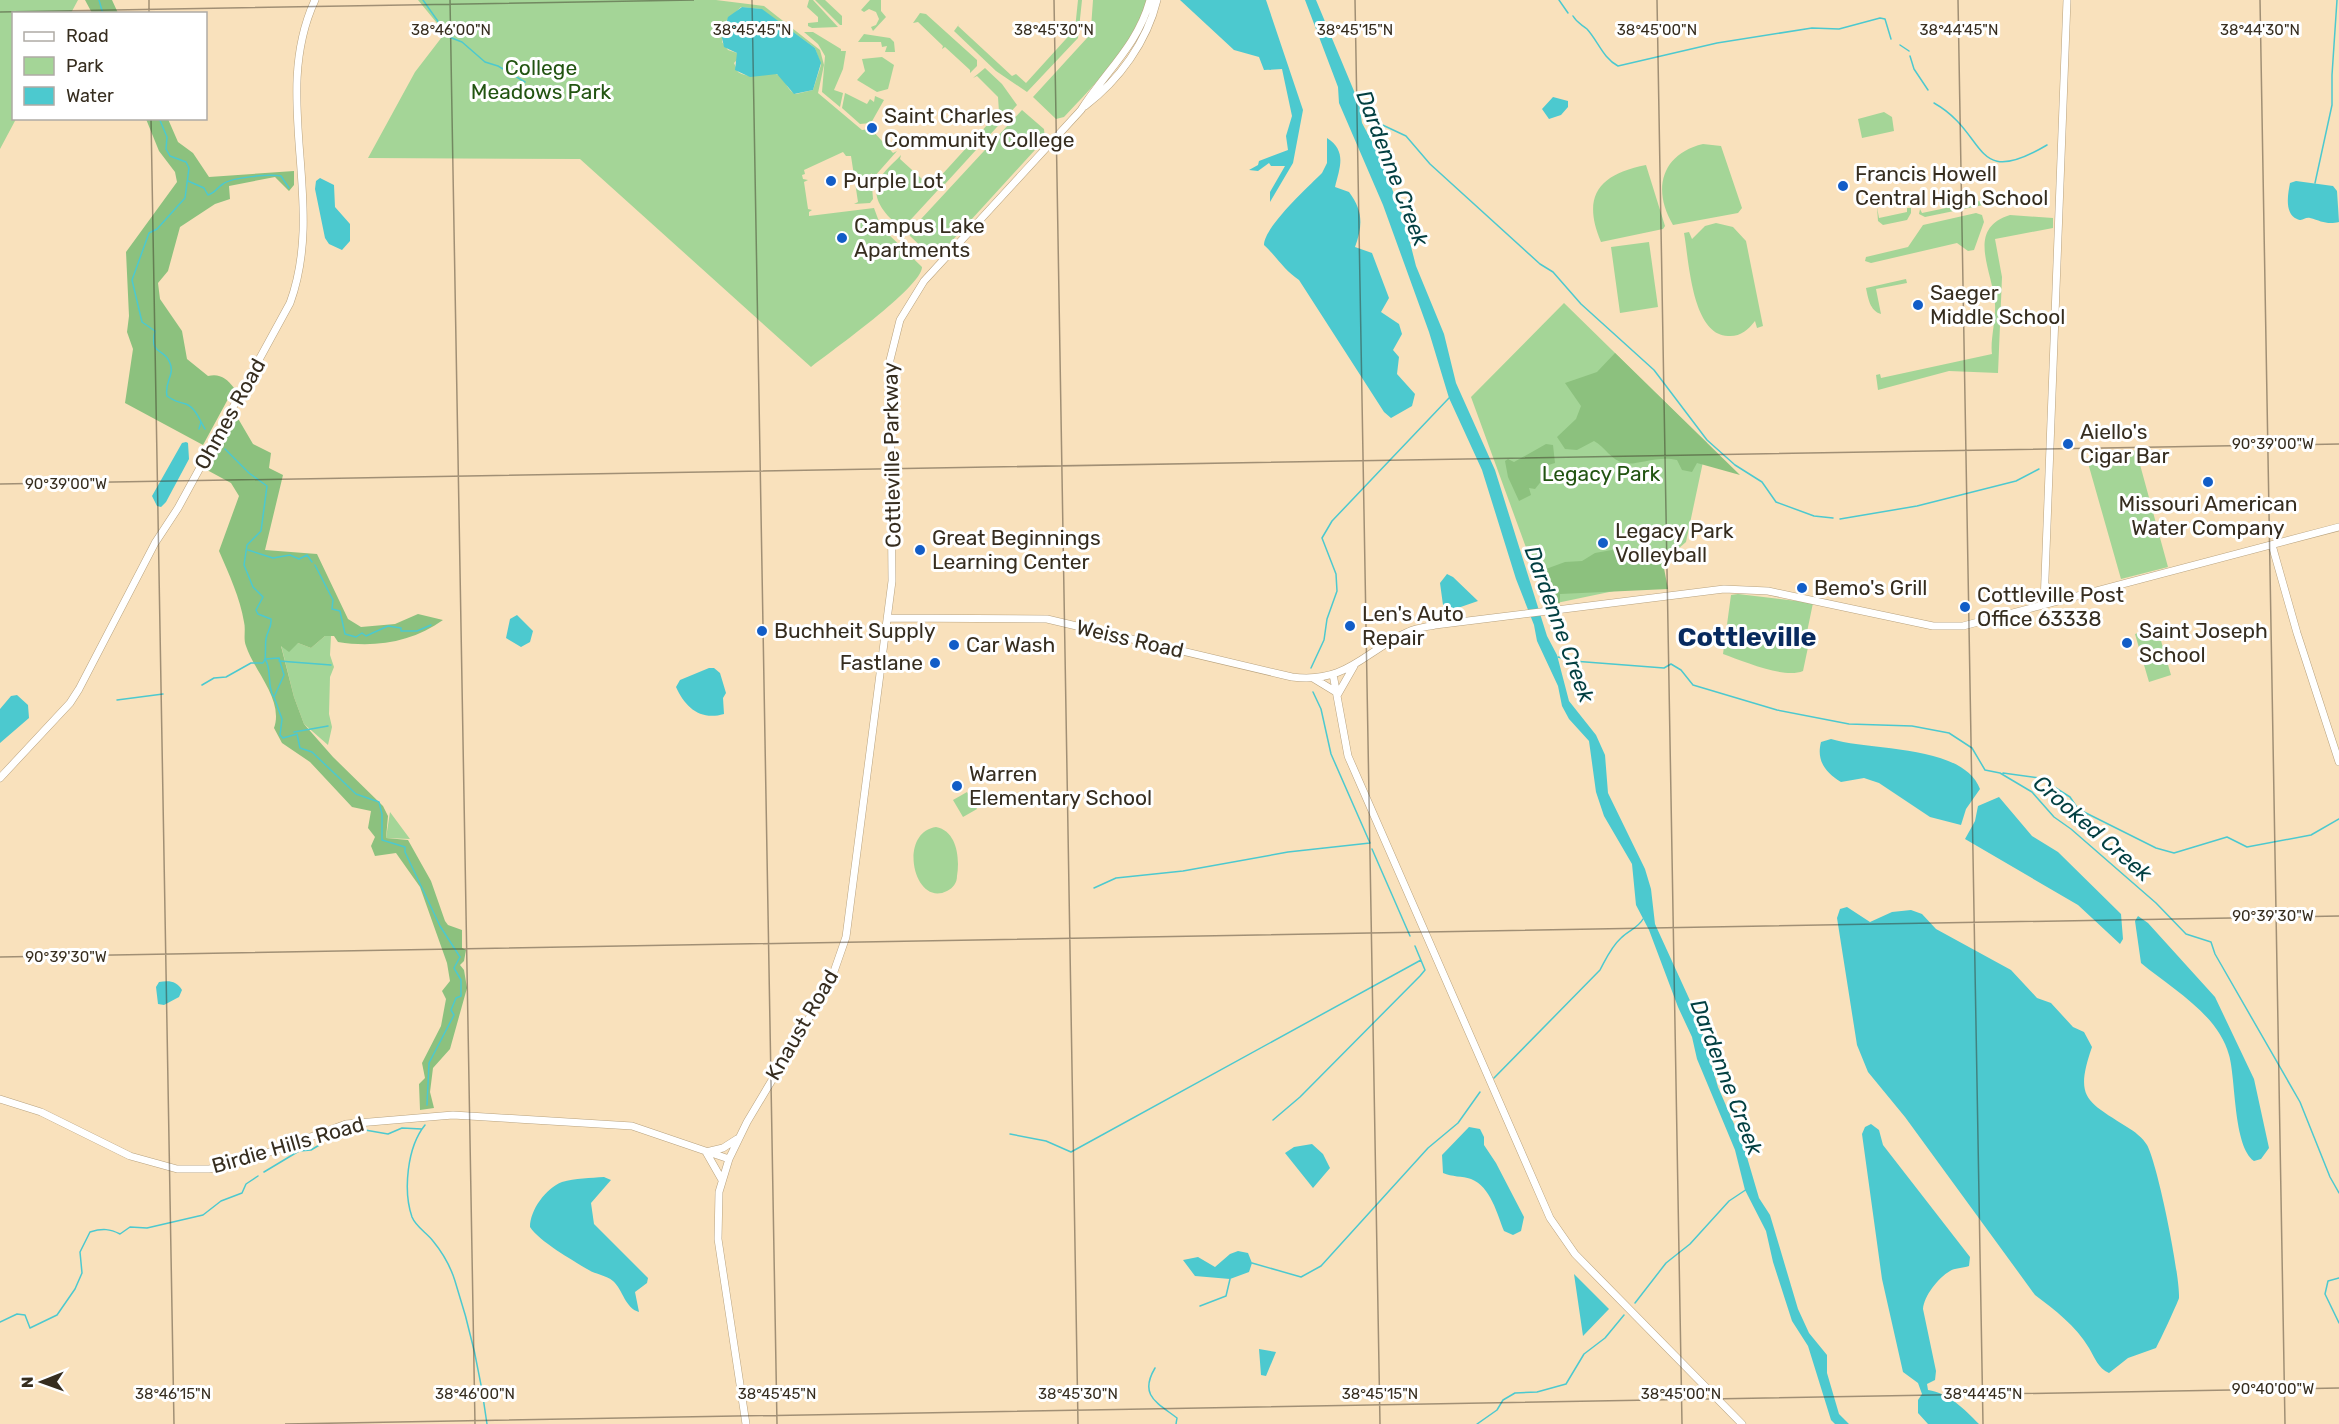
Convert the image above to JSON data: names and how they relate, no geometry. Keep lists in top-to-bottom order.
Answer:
{
  "streets": {
    "main road": [
      "Ohmes Road",
      "Cottleville Parkway",
      "Weiss Road",
      "Knaust Road",
      "Birdie Hills Road"
    ]
  },
  "crossings": [
    ["Cottleville Parkway", "Weiss Road"],
    ["Cottleville Parkway", "Knaust Road"],
    ["Weiss Road", "Knaust Road"],
    ["Knaust Road", "Birdie Hills Road"]
  ],
  "districts": ["Cottleville"],
  "water": ["Dardenne Creek", "Crooked Creek"],
  "parks": ["College Meadows Park", "Legacy Park"],
  "places": [
    "Saint Charles Community College",
    "Purple Lot",
    "Francis Howell Central High School",
    "Campus Lake Apartments",
    "Saeger Middle School",
    "Aiello's Cigar Bar",
    "Missouri American Water Company",
    "Legacy Park Volleyball",
    "Great Beginnings Learning Center",
    "Bemo's Grill",
    "Cottleville Post Office 63338",
    "Len's Auto Repair",
    "Buchheit Supply",
    "Saint Joseph School",
    "Car Wash",
    "Fastlane",
    "Warren Elementary School"
  ],
  "legend": ["Road", "Park", "Water"],
  "north": "left",
  "coordinates": [
    "38°46'00\"N",
    "38°45'45\"N",
    "38°45'30\"N",
    "38°45'15\"N",
    "38°45'00\"N",
    "38°44'45\"N",
    "38°44'30\"N",
    "90°39'00\"W",
    "90°39'30\"W",
    "90°40'00\"W",
    "38°46'15\"N"
  ]
}
